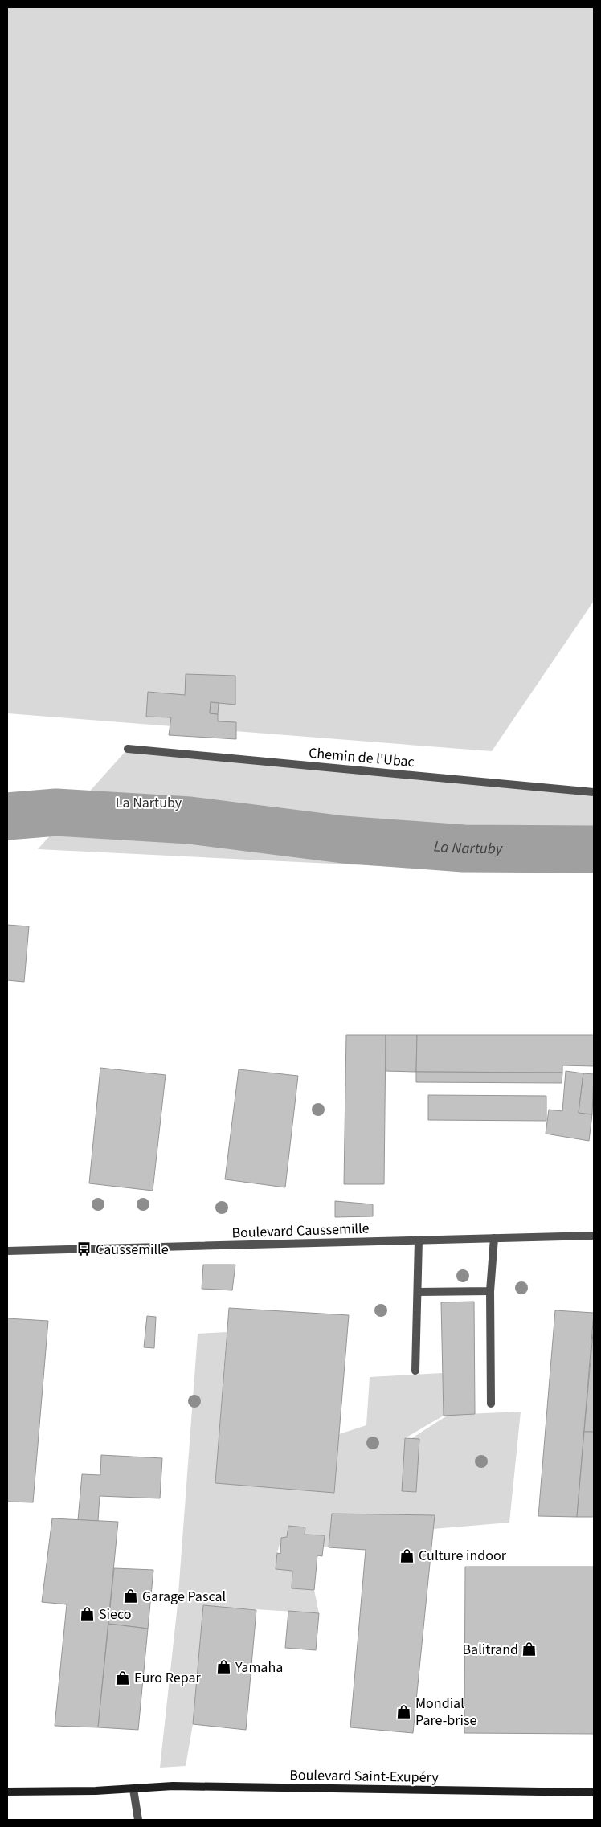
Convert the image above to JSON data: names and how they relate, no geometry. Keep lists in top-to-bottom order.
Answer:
{
  "streets": {
    "main road": ["Boulevard Saint-Exupéry"],
    "street": ["Chemin de l'Ubac", "Boulevard Caussemille"]
  },
  "water": ["La Nartuby"],
  "parks": ["La Nartuby"],
  "places": {
    "bus stop": ["Caussemille"],
    "shop": [
      "Culture indoor",
      "Garage Pascal",
      "Sieco",
      "Balitrand",
      "Yamaha",
      "Euro Repar",
      "Mondial Pare-brise"
    ]
  }
}
